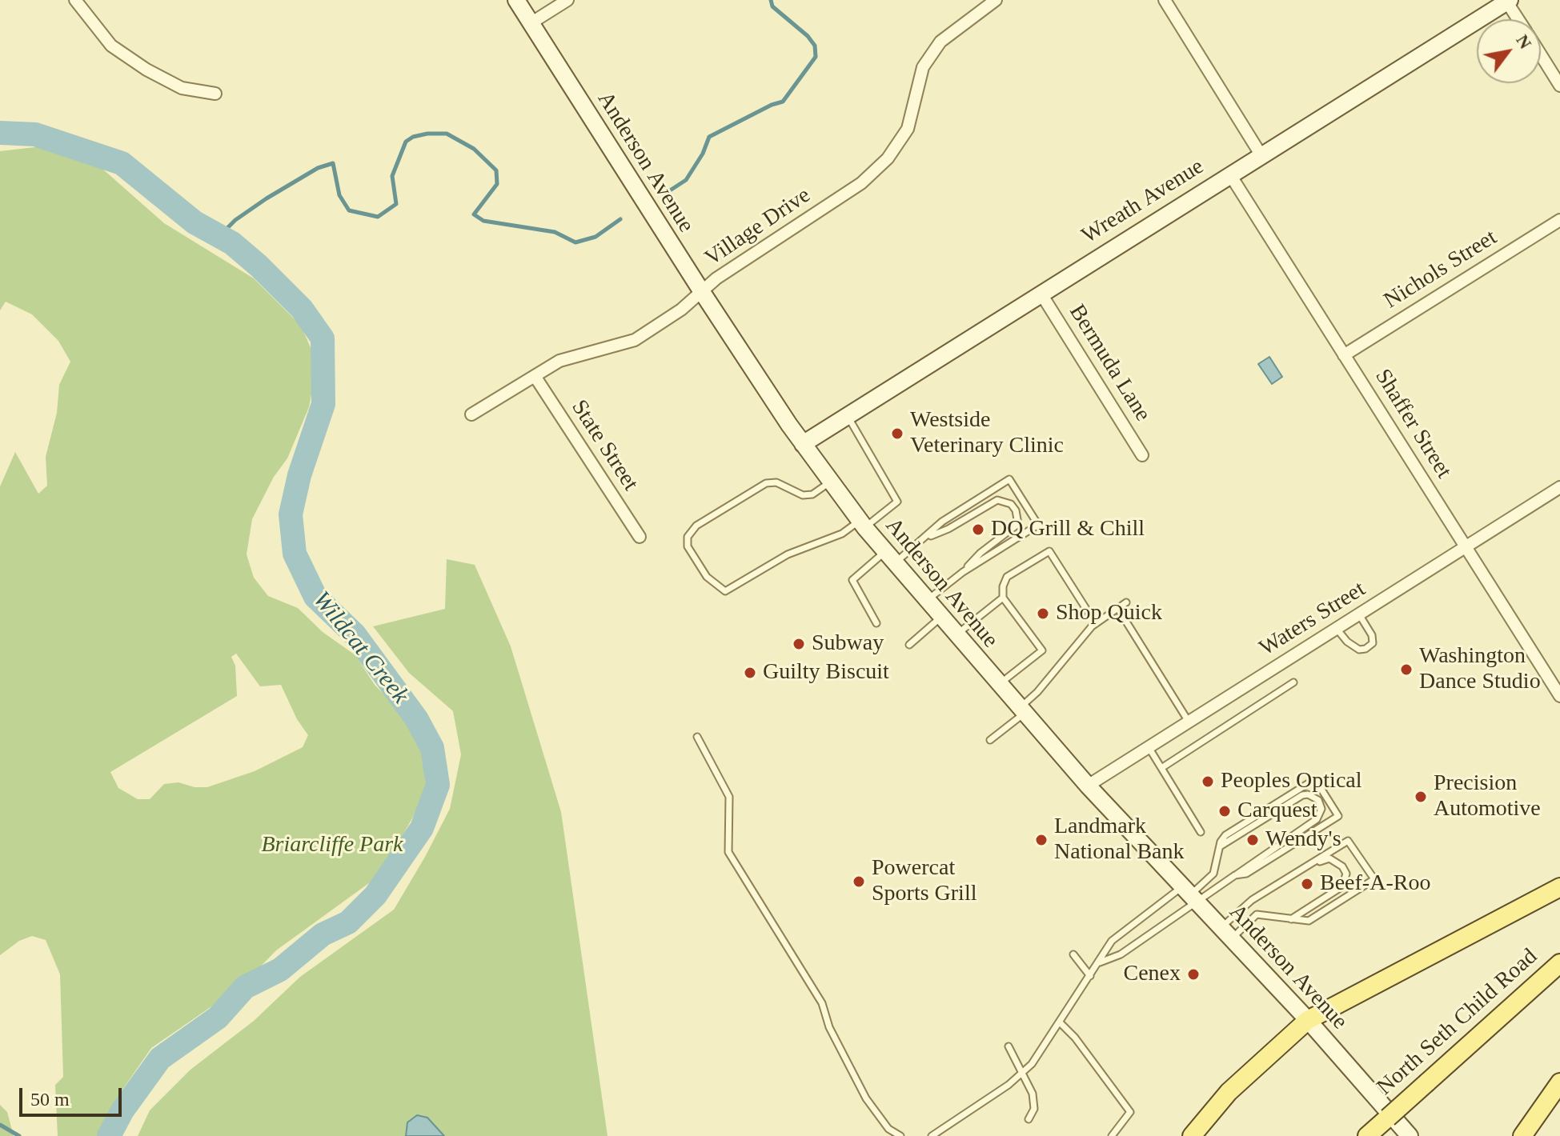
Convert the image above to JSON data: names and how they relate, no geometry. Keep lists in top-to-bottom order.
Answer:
{
  "streets": {
    "main road": ["Anderson Avenue", "Wreath Avenue", "North Seth Child Road"],
    "street": [
      "Village Drive",
      "Nichols Street",
      "Bermuda Lane",
      "Shaffer Street",
      "State Street",
      "Waters Street"
    ]
  },
  "crossings": [
    ["Anderson Avenue", "Wreath Avenue"],
    ["Anderson Avenue", "Village Drive"],
    ["Anderson Avenue", "Waters Street"],
    ["Wreath Avenue", "Bermuda Lane"],
    ["Wreath Avenue", "Shaffer Street"],
    ["Village Drive", "State Street"],
    ["Nichols Street", "Shaffer Street"],
    ["Shaffer Street", "Waters Street"]
  ],
  "water": ["Wildcat Creek"],
  "parks": ["Briarcliffe Park"],
  "places": [
    "Westside Veterinary Clinic",
    "DQ Grill & Chill",
    "Shop Quick",
    "Subway",
    "Washington Dance Studio",
    "Guilty Biscuit",
    "Peoples Optical",
    "Precision Automotive",
    "Carquest",
    "Landmark National Bank",
    "Wendy's",
    "Powercat Sports Grill",
    "Beef-A-Roo",
    "Cenex"
  ],
  "scale_bar": "50 m",
  "north": "top right"
}
